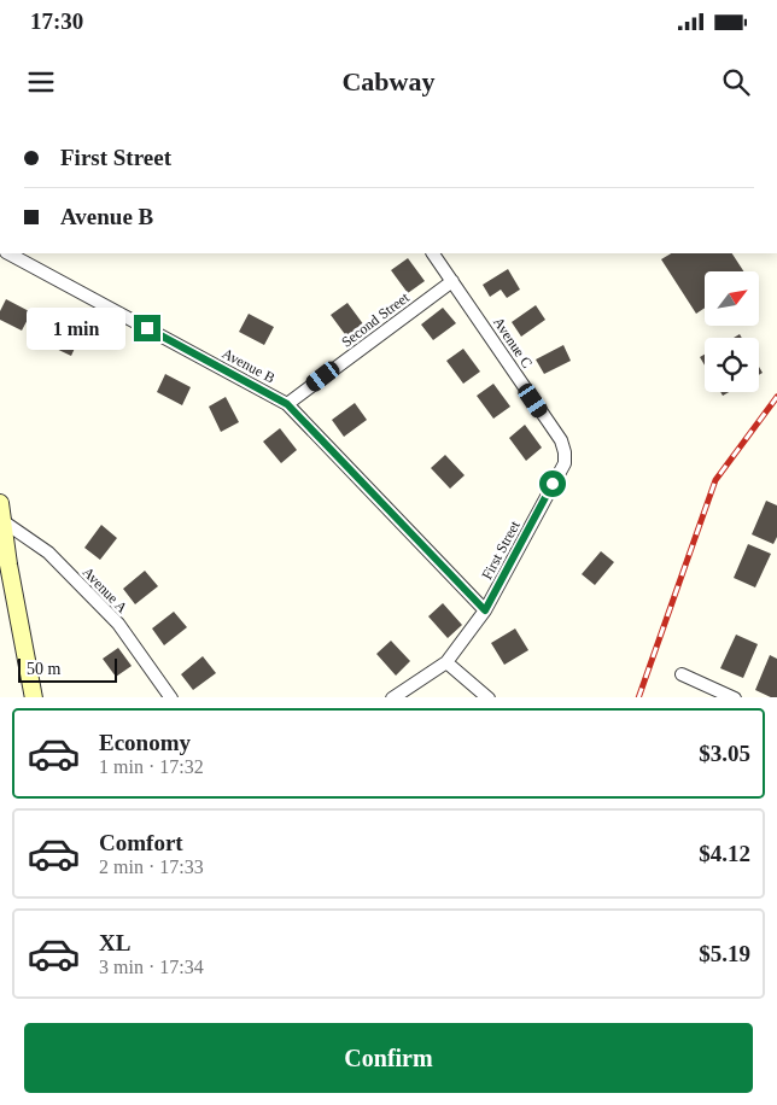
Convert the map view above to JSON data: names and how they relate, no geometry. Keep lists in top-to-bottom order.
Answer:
{
  "streets": {
    "street": [
      "Second Street",
      "Avenue C",
      "Avenue B",
      "First Street",
      "Avenue A"
    ]
  },
  "crossings": [
    ["Second Street", "Avenue C"],
    ["Second Street", "Avenue B"],
    ["Avenue C", "First Street"],
    ["Avenue B", "First Street"]
  ],
  "scale_bar": "50 m",
  "north": "top right",
  "page": {
    "status": "17:30",
    "header": "Cabway",
    "banner": ["First Street", "Avenue B"],
    "bubble": "1 min",
    "scale": "50 m",
    "list": [
      {
        "name": "Economy",
        "note": "1 min · 17:32",
        "value": "$3.05"
      },
      {
        "name": "Comfort",
        "note": "2 min · 17:33",
        "value": "$4.12"
      },
      {
        "name": "XL",
        "note": "3 min · 17:34",
        "value": "$5.19"
      }
    ],
    "buttons": "Confirm"
  }
}
